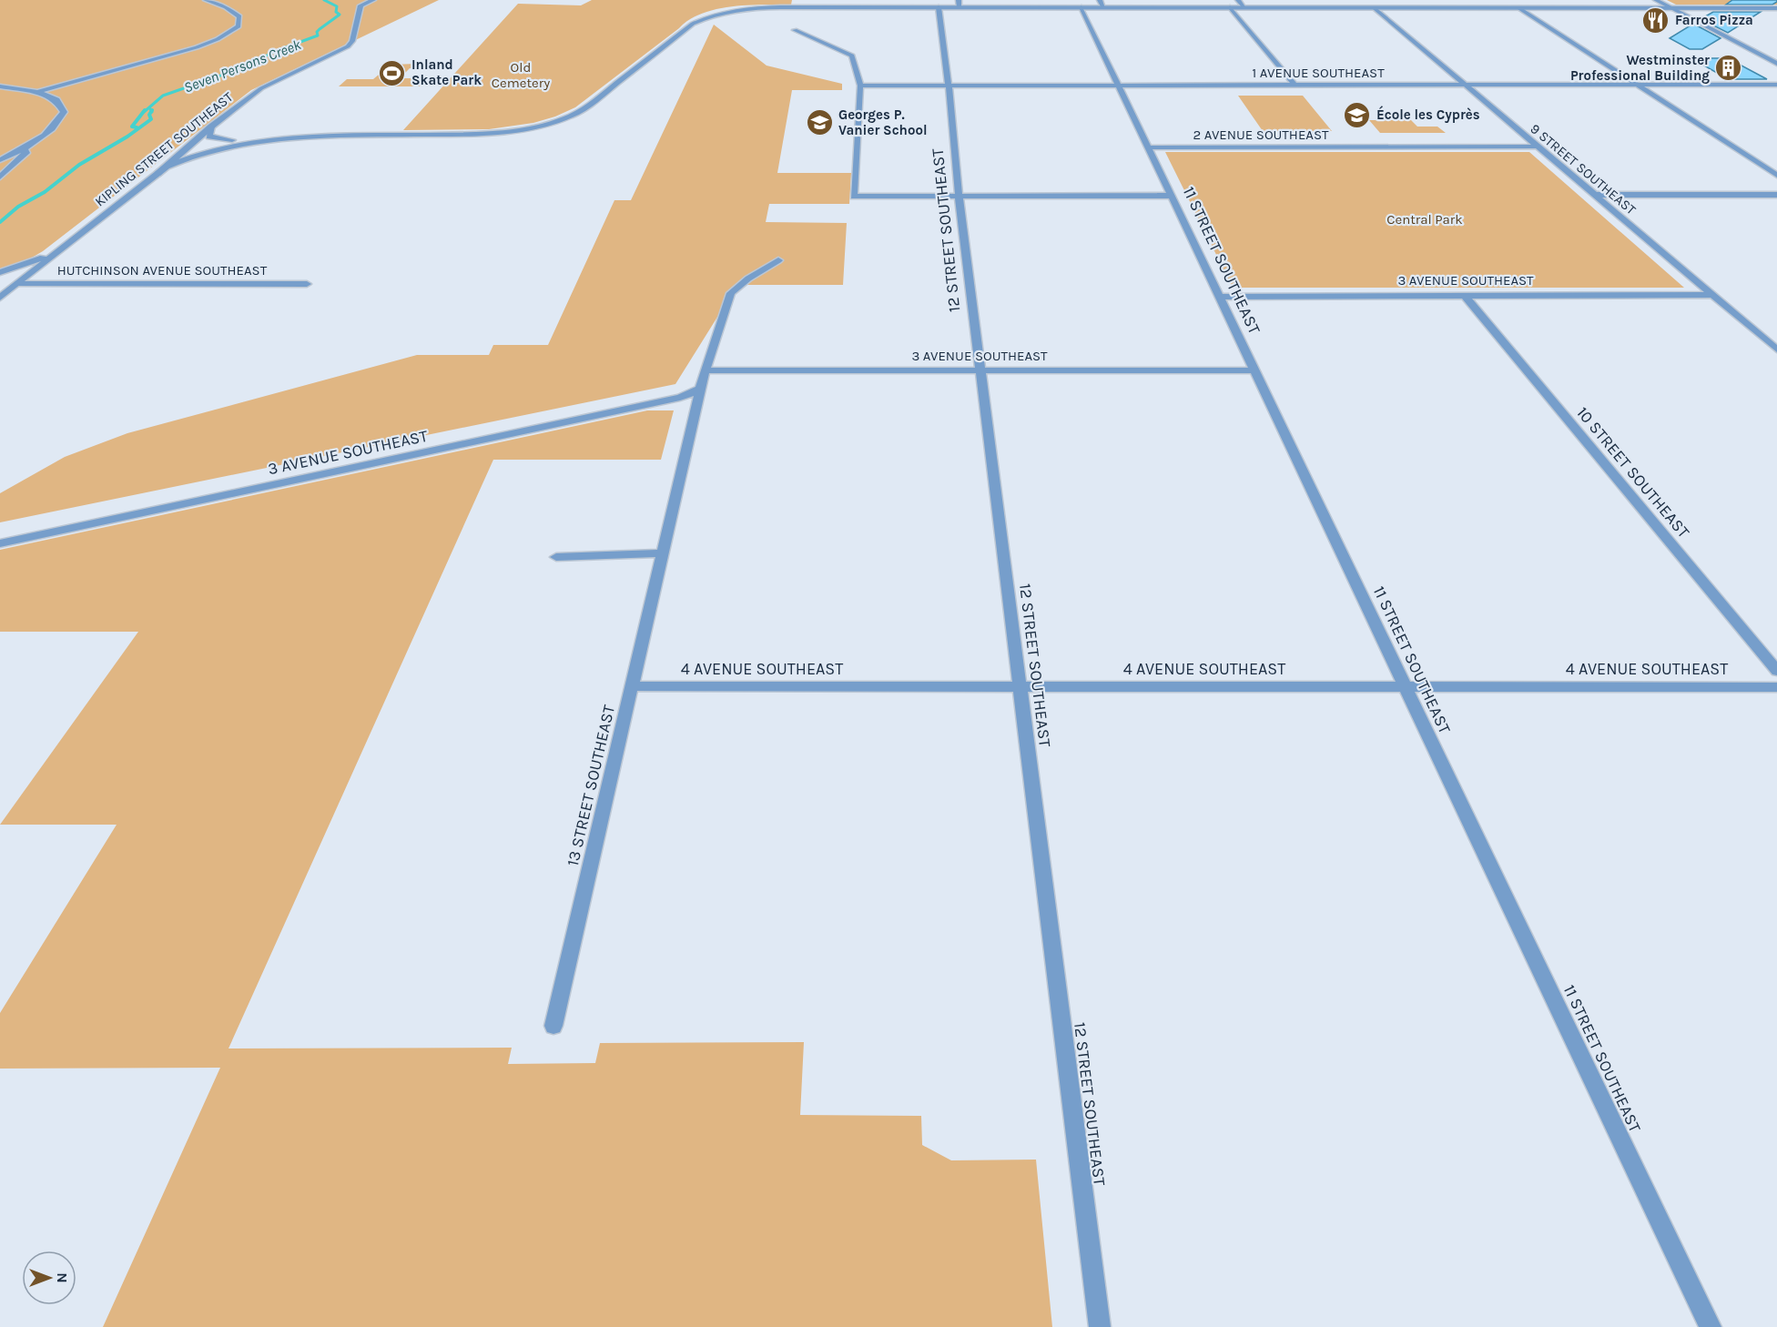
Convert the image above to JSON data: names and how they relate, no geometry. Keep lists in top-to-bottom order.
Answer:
{
  "streets": {
    "street": [
      "1 AVENUE SOUTHEAST",
      "2 AVENUE SOUTHEAST",
      "KIPLING STREET SOUTHEAST",
      "9 STREET SOUTHEAST",
      "12 STREET SOUTHEAST",
      "11 STREET SOUTHEAST",
      "HUTCHINSON AVENUE SOUTHEAST",
      "3 AVENUE SOUTHEAST",
      "10 STREET SOUTHEAST",
      "4 AVENUE SOUTHEAST",
      "13 STREET SOUTHEAST"
    ]
  },
  "crossings": [
    ["1 AVENUE SOUTHEAST", "9 STREET SOUTHEAST"],
    ["1 AVENUE SOUTHEAST", "12 STREET SOUTHEAST"],
    ["1 AVENUE SOUTHEAST", "11 STREET SOUTHEAST"],
    ["2 AVENUE SOUTHEAST", "9 STREET SOUTHEAST"],
    ["2 AVENUE SOUTHEAST", "11 STREET SOUTHEAST"],
    ["KIPLING STREET SOUTHEAST", "HUTCHINSON AVENUE SOUTHEAST"],
    ["9 STREET SOUTHEAST", "3 AVENUE SOUTHEAST"],
    ["12 STREET SOUTHEAST", "3 AVENUE SOUTHEAST"],
    ["12 STREET SOUTHEAST", "4 AVENUE SOUTHEAST"],
    ["11 STREET SOUTHEAST", "3 AVENUE SOUTHEAST"],
    ["11 STREET SOUTHEAST", "4 AVENUE SOUTHEAST"],
    ["3 AVENUE SOUTHEAST", "10 STREET SOUTHEAST"],
    ["3 AVENUE SOUTHEAST", "13 STREET SOUTHEAST"],
    ["4 AVENUE SOUTHEAST", "13 STREET SOUTHEAST"]
  ],
  "water": ["Seven Persons Creek"],
  "parks": ["Old Cemetery", "Central Park"],
  "places": {
    "restaurant": ["Farros Pizza"],
    "building": ["Westminster Professional Building"],
    "sports": ["Inland Skate Park"],
    "school or university": ["École les Cyprès", "Georges P. Vanier School"]
  },
  "north": "right"
}
